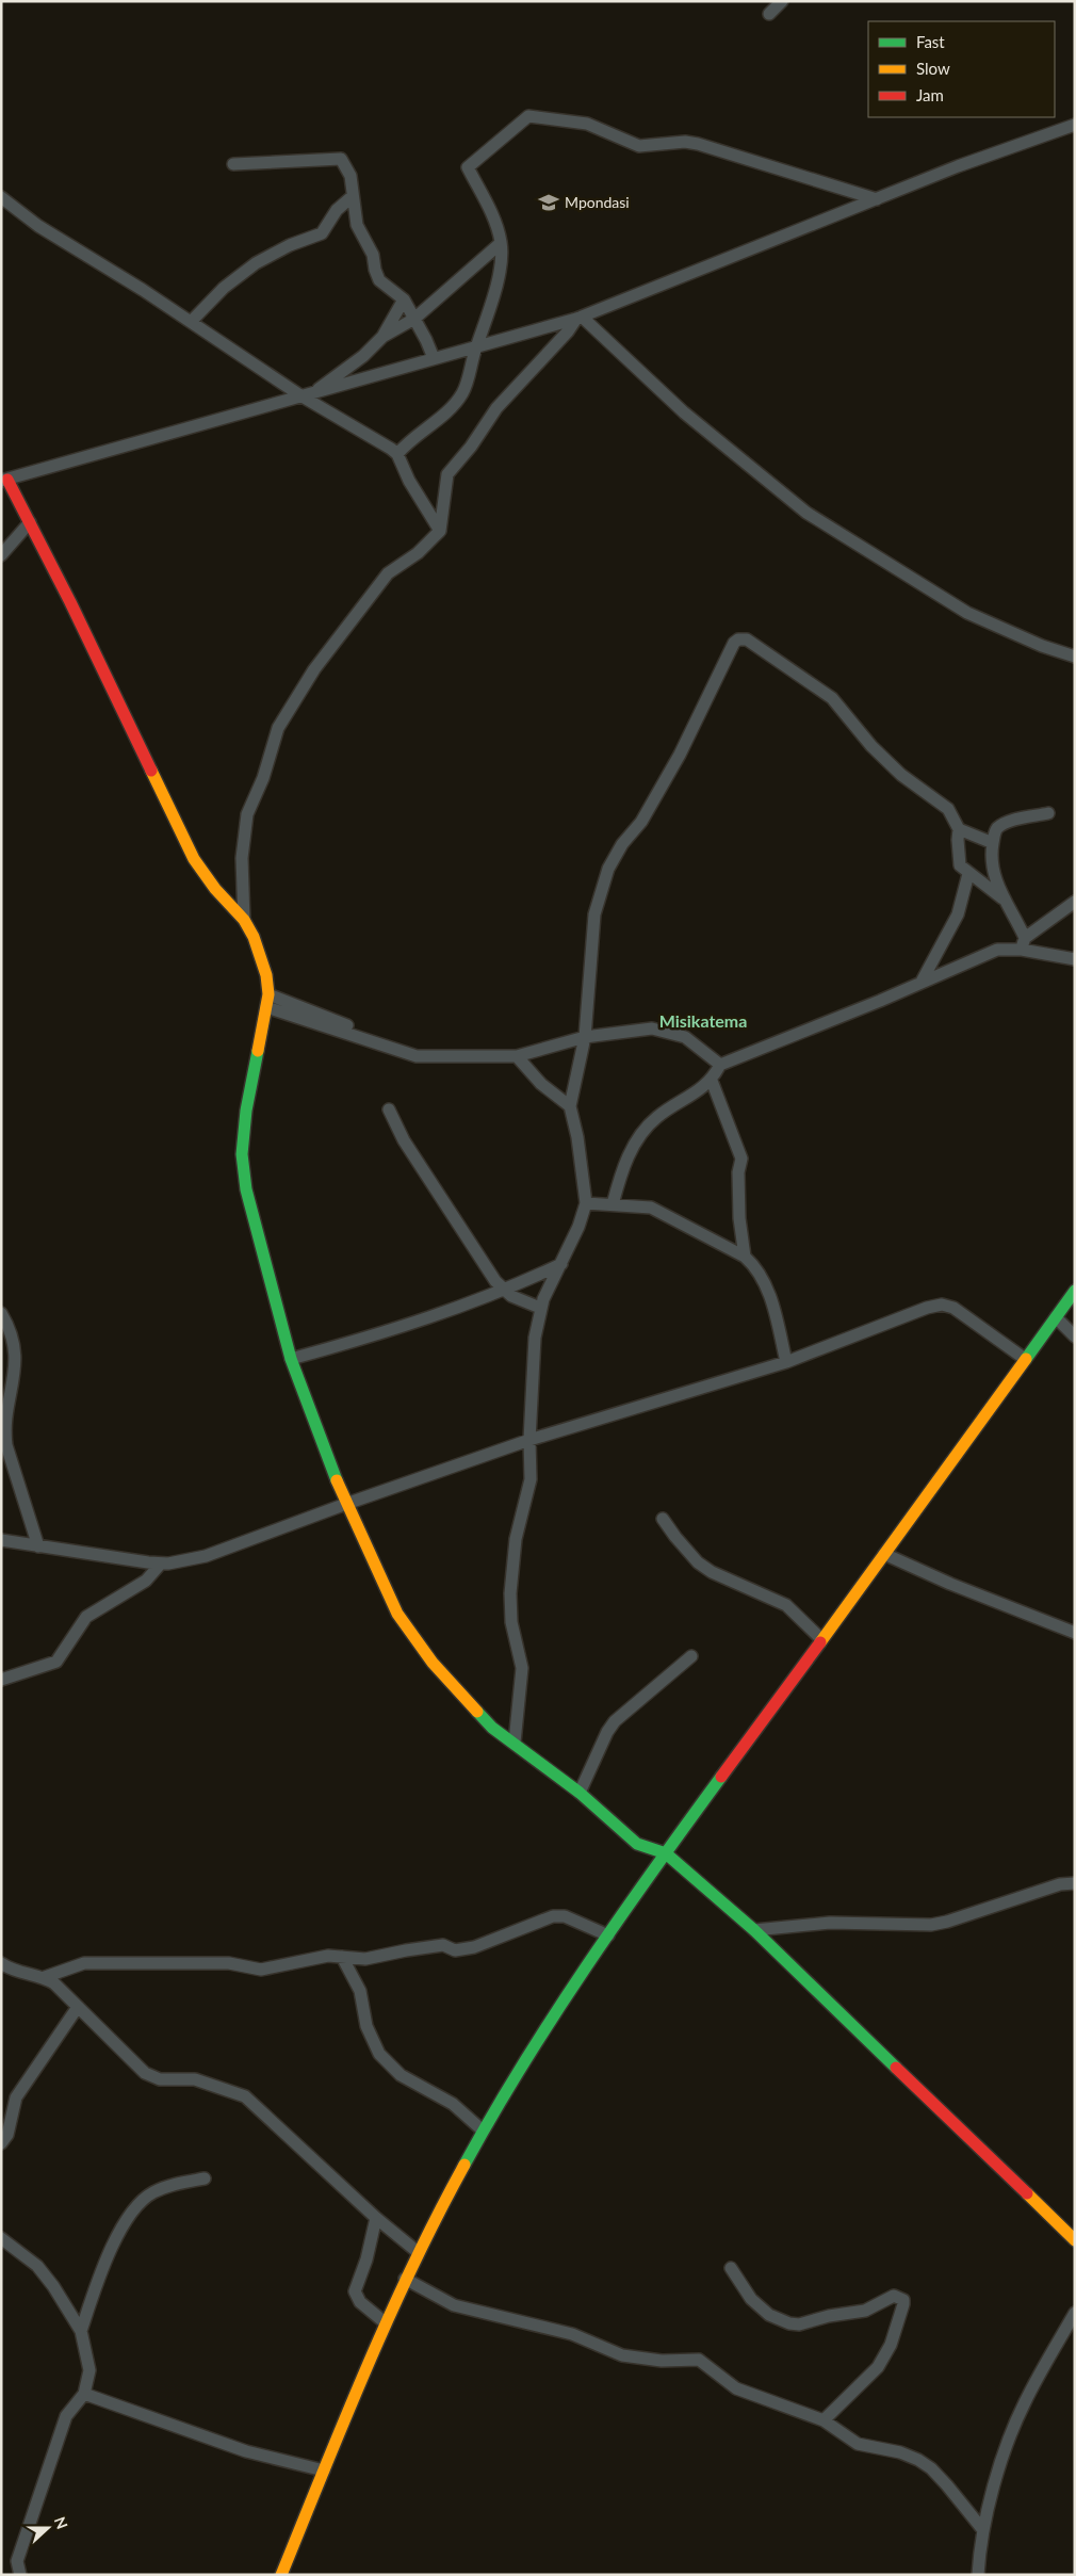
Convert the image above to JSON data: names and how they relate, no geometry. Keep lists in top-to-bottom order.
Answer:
{
  "districts": ["Misikatema"],
  "places": {
    "school or university": ["Mpondasi"]
  },
  "legend": ["Fast", "Slow", "Jam"],
  "north": "right"
}
